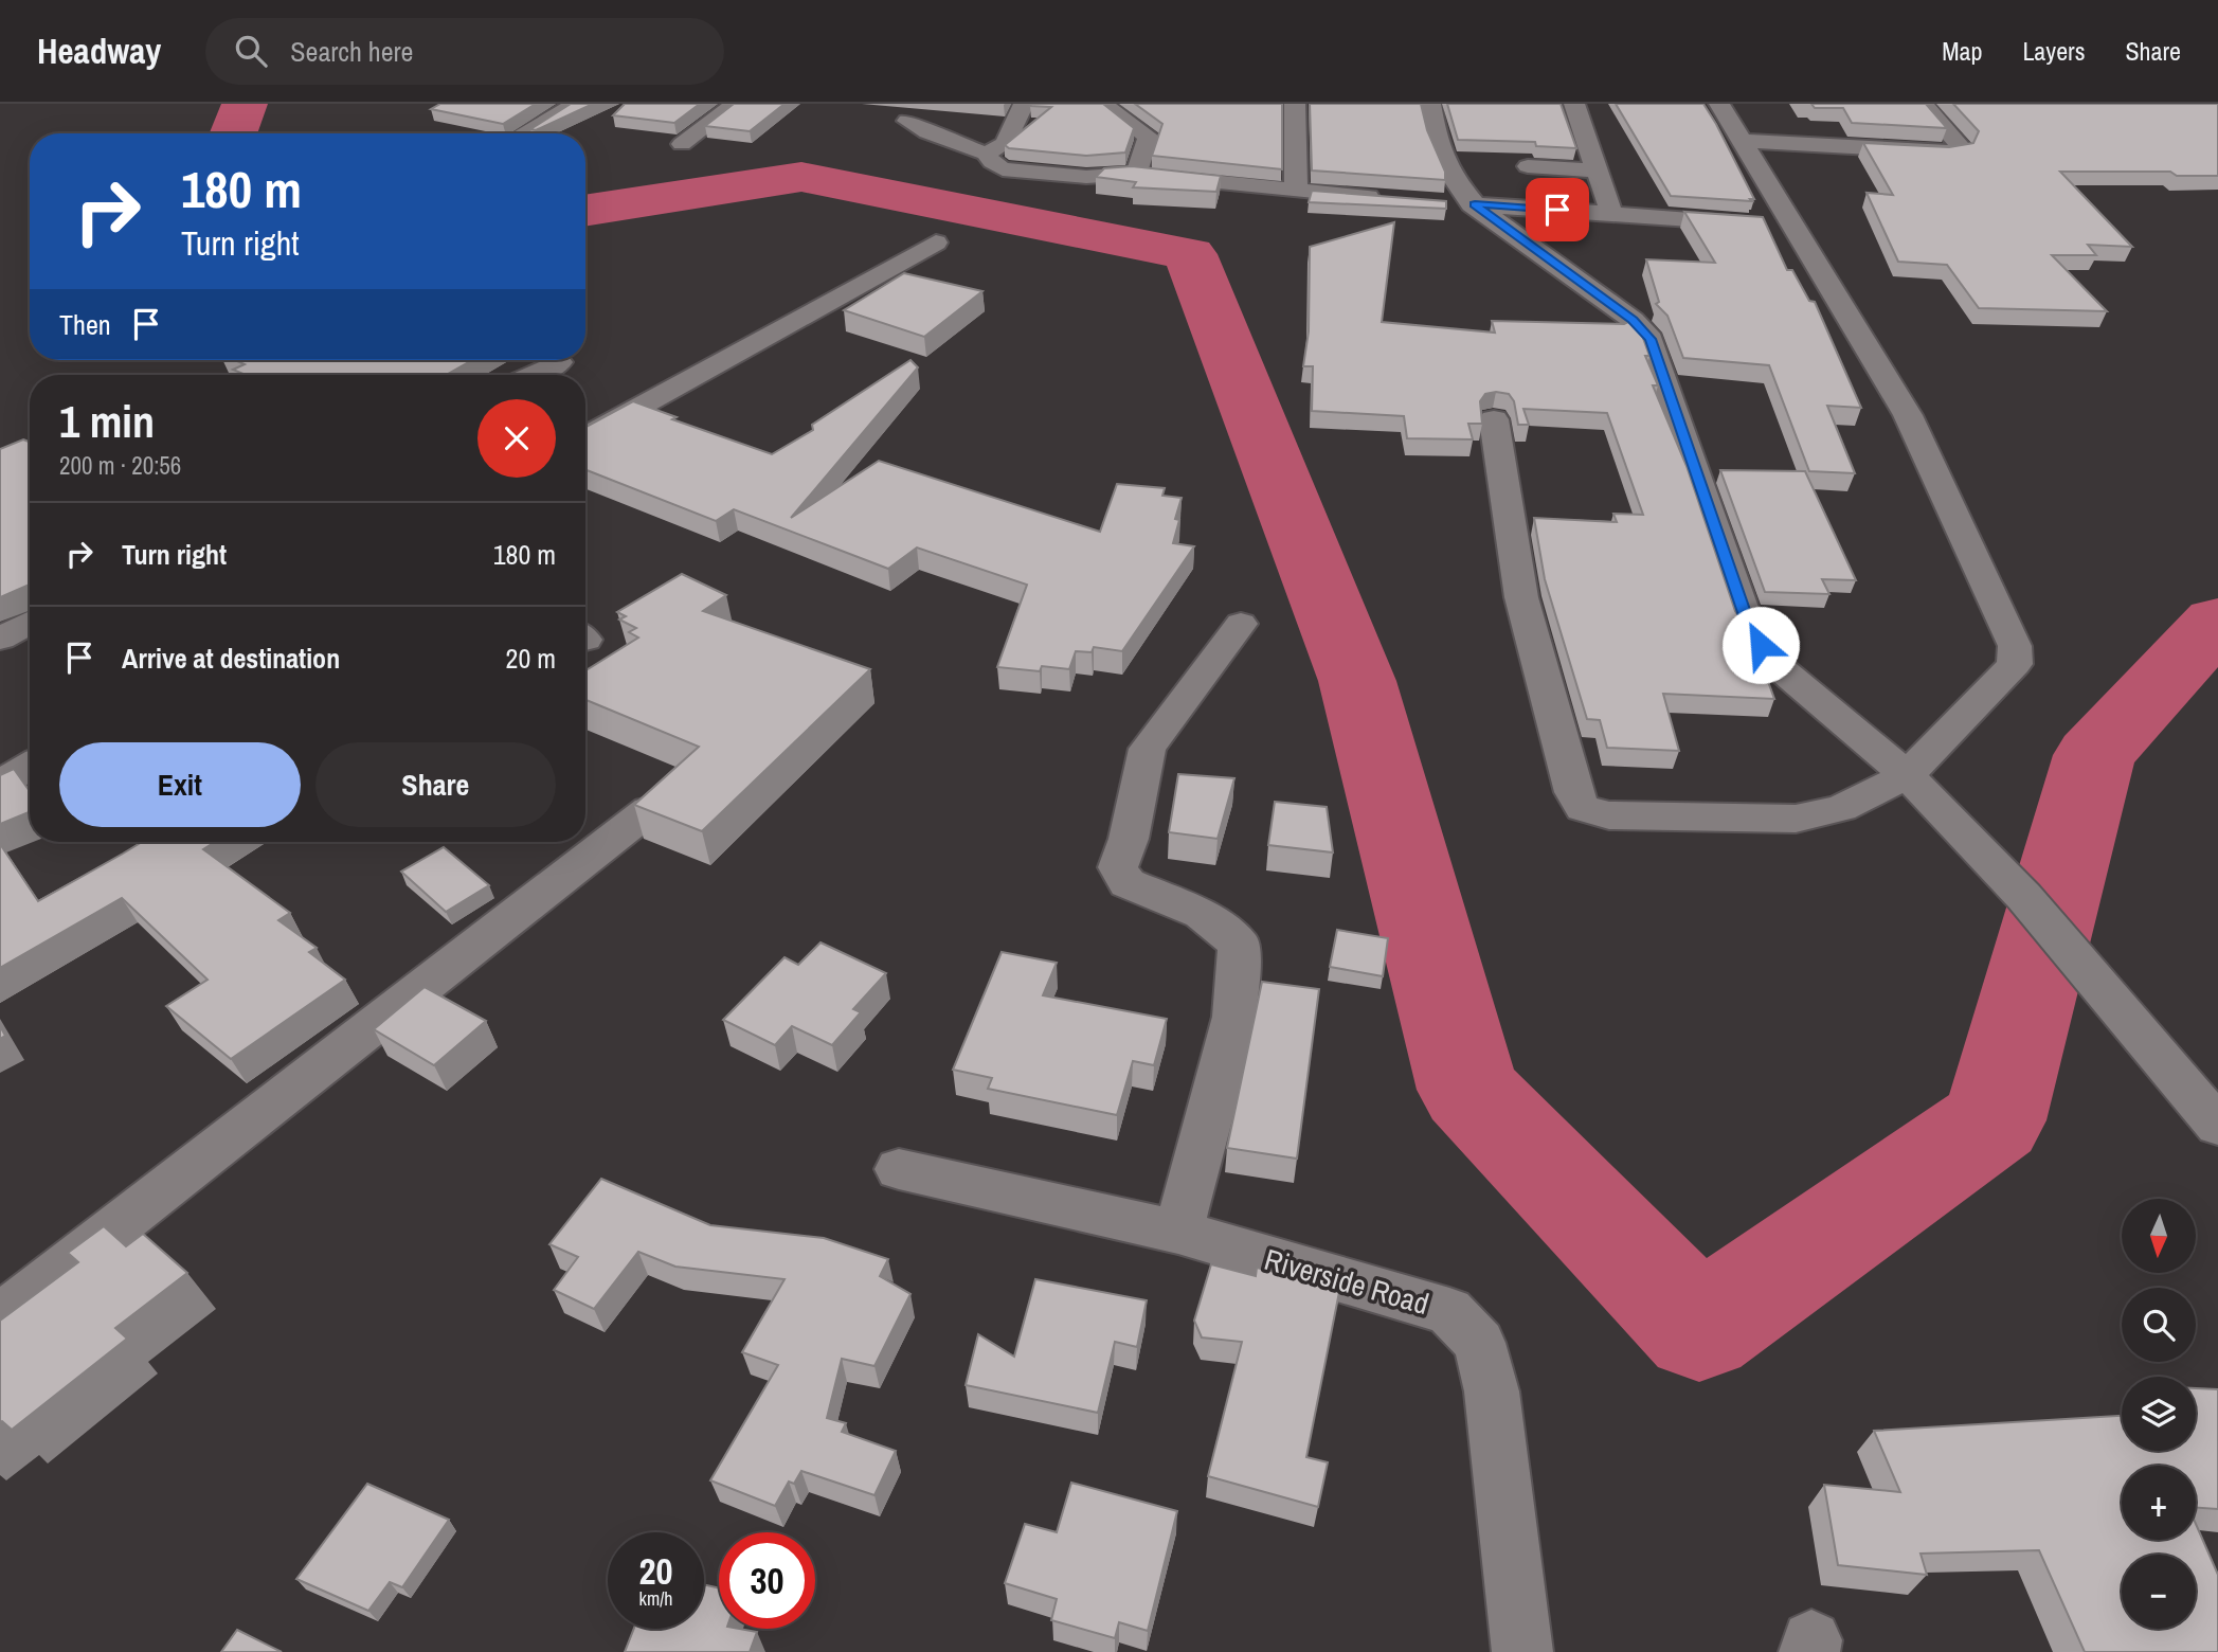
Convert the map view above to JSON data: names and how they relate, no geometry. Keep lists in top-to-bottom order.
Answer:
{
  "streets": {
    "street": ["Riverside Road"]
  },
  "north": "bottom",
  "page": {
    "header": "Headway",
    "search": "Search here",
    "nav": ["Map", "Layers", "Share"],
    "turn": ["180 m", "Turn right"],
    "then": "Then",
    "heading": ["1 min", "200 m · 20:56"],
    "list": [
      {
        "name": "Turn right",
        "value": "180 m"
      },
      {
        "name": "Arrive at destination",
        "value": "20 m"
      }
    ],
    "buttons": ["Exit", "Share"],
    "map_buttons": ["+", "−"],
    "speed": "20 km/h",
    "limit": "30"
  }
}
